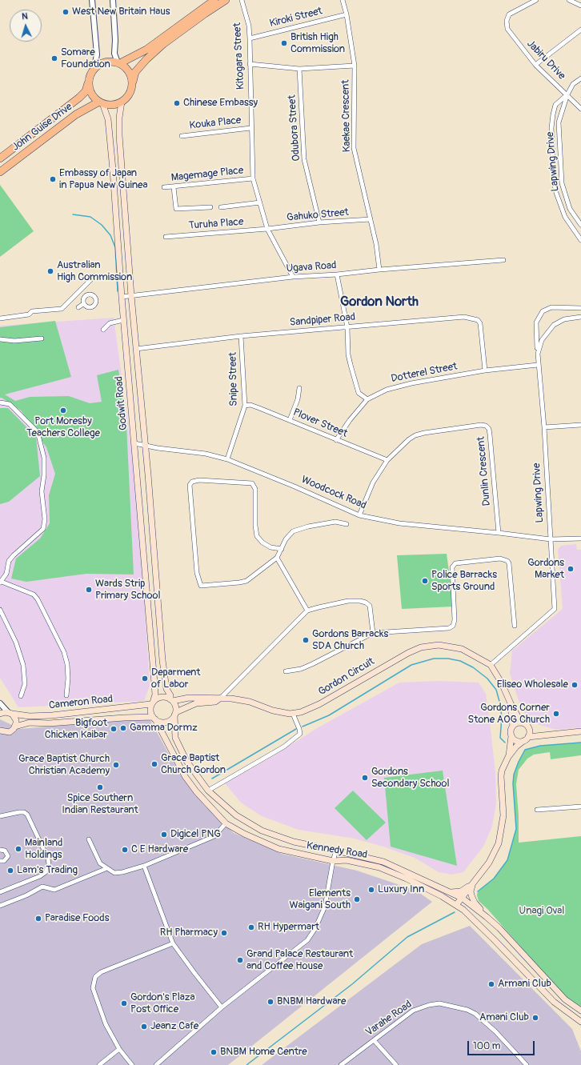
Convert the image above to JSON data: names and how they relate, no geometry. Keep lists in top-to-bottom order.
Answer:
{
  "streets": {
    "highway": ["John Guise Drive"],
    "main road": [
      "Godwit Road",
      "Gordon Circuit",
      "Cameron Road",
      "Kennedy Road"
    ],
    "street": [
      "Kiroki Street",
      "Kitogara Street",
      "Jabiru Drive",
      "Kaekae Crescent",
      "Kouka Place",
      "Odubora Street",
      "Lapwing Drive",
      "Magemage Place",
      "Gahuko Street",
      "Turuha Place",
      "Ugava Road",
      "Sandpiper Road",
      "Dotterel Street",
      "Snipe Street",
      "Plover Street",
      "Dunlin Crescent",
      "Woodcock Road",
      "Varahe Road"
    ]
  },
  "crossings": [
    ["Kiroki Street", "Kitogara Street"],
    ["Kiroki Street", "Kaekae Crescent"],
    ["Kitogara Street", "Kouka Place"],
    ["Kitogara Street", "Magemage Place"],
    ["Kitogara Street", "Gahuko Street"],
    ["Kitogara Street", "Turuha Place"],
    ["Kitogara Street", "Ugava Road"],
    ["Jabiru Drive", "Lapwing Drive"],
    ["Kaekae Crescent", "Gahuko Street"],
    ["Kaekae Crescent", "Ugava Road"],
    ["John Guise Drive", "Godwit Road"],
    ["Odubora Street", "Gahuko Street"],
    ["Lapwing Drive", "Dotterel Street"],
    ["Lapwing Drive", "Woodcock Road"],
    ["Lapwing Drive", "Gordon Circuit"],
    ["Gahuko Street", "Turuha Place"],
    ["Ugava Road", "Godwit Road"],
    ["Sandpiper Road", "Dotterel Street"],
    ["Sandpiper Road", "Snipe Street"],
    ["Sandpiper Road", "Godwit Road"],
    ["Dotterel Street", "Plover Street"],
    ["Snipe Street", "Plover Street"],
    ["Snipe Street", "Woodcock Road"],
    ["Godwit Road", "Woodcock Road"],
    ["Godwit Road", "Gordon Circuit"],
    ["Godwit Road", "Cameron Road"],
    ["Godwit Road", "Kennedy Road"],
    ["Plover Street", "Dunlin Crescent"],
    ["Dunlin Crescent", "Woodcock Road"],
    ["Gordon Circuit", "Cameron Road"],
    ["Gordon Circuit", "Kennedy Road"],
    ["Cameron Road", "Kennedy Road"]
  ],
  "districts": ["Gordon North"],
  "parks": ["Unagi Oval"],
  "places": [
    "West New Britain Haus",
    "British High Commission",
    "Somare Foundation",
    "Chinese Embassy",
    "Embassy of Japan in Papua New Guinea",
    "Australian High Commission",
    "Port Moresby Teachers College",
    "Gordons Market",
    "Police Barracks Sports Ground",
    "Wards Strip Primary School",
    "Gordons Barracks SDA Church",
    "Deparment of Labor",
    "Eliseo Wholesale",
    "Gordons Corner Stone AOG Church",
    "Gamma Dormz",
    "Bigfoot Chicken Kaibar",
    "Grace Baptist Church Gordon",
    "Grace Baptist Church Christian Academy",
    "Gordons Secondary School",
    "Spice Southern Indian Restaurant",
    "Digicel PNG",
    "Mainland Holdings",
    "C E Hardware",
    "Lam's Trading",
    "Luxury Inn",
    "Elements Waigani South",
    "Paradise Foods",
    "RH Hypermart",
    "RH Pharmacy",
    "Grand Palace Restaurant and Coffee House",
    "Armani Club",
    "BNBM Hardware",
    "Gordon's Plaza Post Office",
    "Amani Club",
    "Jeanz Cafe",
    "BNBM Home Centre"
  ],
  "scale_bar": "100 m",
  "north": "top"
}
